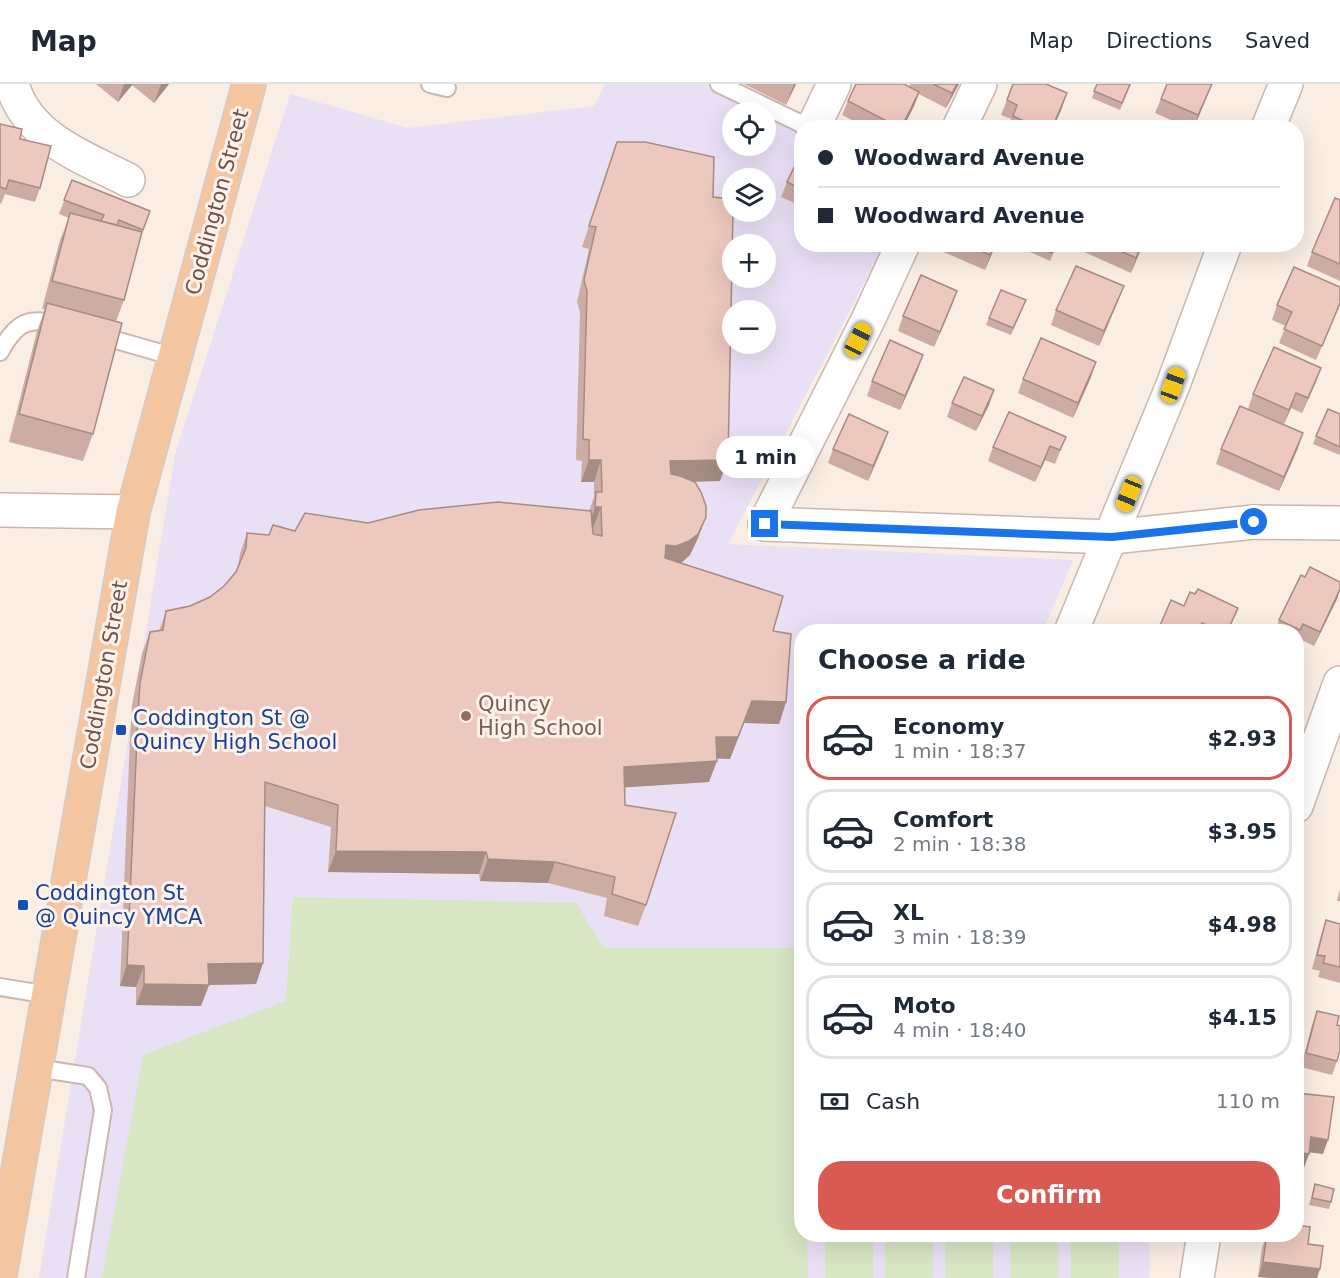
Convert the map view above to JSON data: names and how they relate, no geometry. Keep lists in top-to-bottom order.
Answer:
{
  "streets": {
    "main road": ["Coddington Street"]
  },
  "places": {
    "other": ["Quincy High School"],
    "transit": ["Coddington St @ Quincy High School", "Coddington St @ Quincy YMCA"]
  },
  "page": {
    "header": "Map",
    "nav": ["Map", "Directions", "Saved"],
    "map_buttons": ["+", "−"],
    "banner": ["Woodward Avenue", "Woodward Avenue"],
    "bubble": "1 min",
    "heading": "Choose a ride",
    "list": [
      {
        "name": "Economy",
        "note": "1 min · 18:37",
        "value": "$2.93"
      },
      {
        "name": "Comfort",
        "note": "2 min · 18:38",
        "value": "$3.95"
      },
      {
        "name": "XL",
        "note": "3 min · 18:39",
        "value": "$4.98"
      },
      {
        "name": "Moto",
        "note": "4 min · 18:40",
        "value": "$4.15"
      }
    ],
    "pay": ["Cash", "110 m"],
    "buttons": "Confirm"
  }
}
